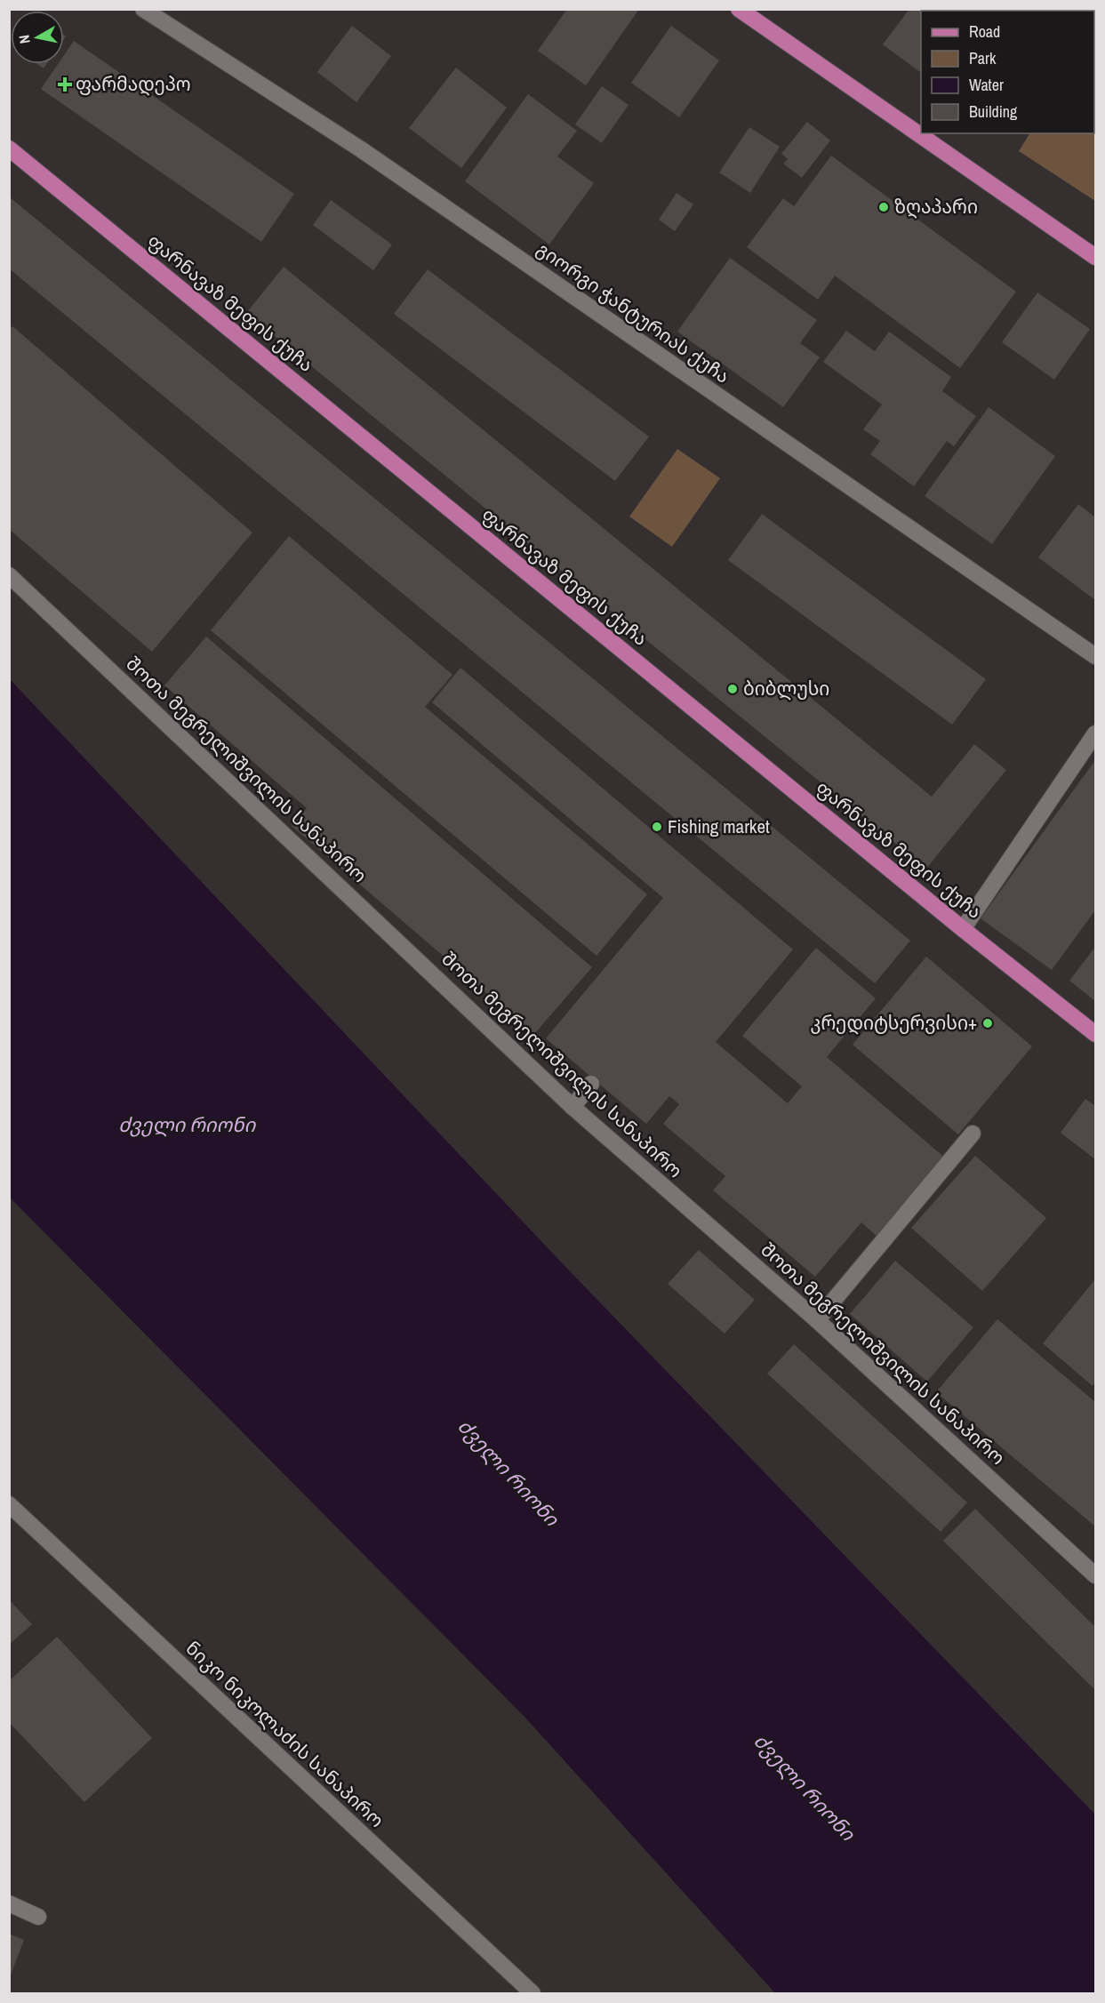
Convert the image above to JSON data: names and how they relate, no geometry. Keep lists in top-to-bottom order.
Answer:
{
  "streets": {
    "main road": ["ფარნავაზ მეფის ქუჩა"],
    "street": ["გიორგი ჭანტურიას ქუჩა", "შოთა მეგრელიშვილის სანაპირო", "ნიკო ნიკოლაძის სანაპირო"]
  },
  "water": ["ძველი რიონი"],
  "places": {
    "health": ["ფარმადეპო"],
    "other": [
      "ზღაპარი",
      "ბიბლუსი",
      "Fishing market",
      "კრედიტსერვისი+"
    ]
  },
  "legend": [
    "Road",
    "Park",
    "Water",
    "Building"
  ],
  "north": "left"
}
